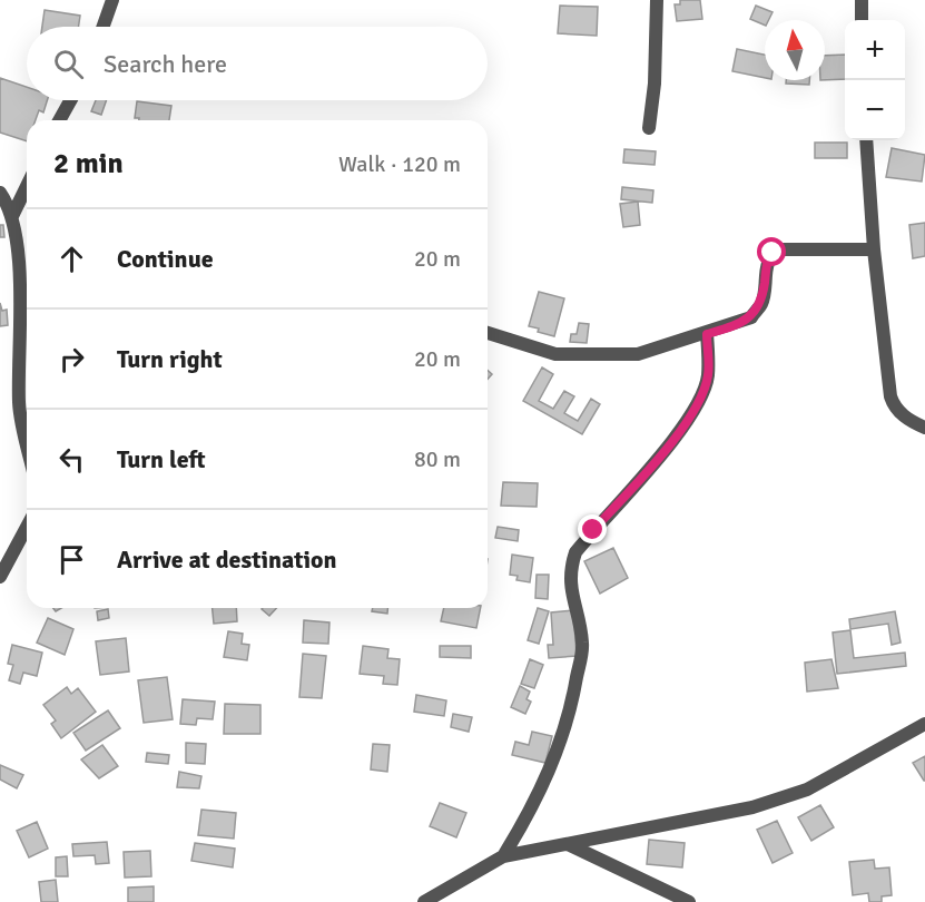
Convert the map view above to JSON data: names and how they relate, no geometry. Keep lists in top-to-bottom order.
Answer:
{
  "north": "top",
  "page": {
    "map_buttons": ["+", "−"],
    "search": "Search here",
    "heading": ["2 min", "Walk · 120 m"],
    "list": [
      ["Continue", "20 m"],
      ["Turn right", "20 m"],
      ["Turn left", "80 m"],
      "Arrive at destination"
    ]
  }
}
